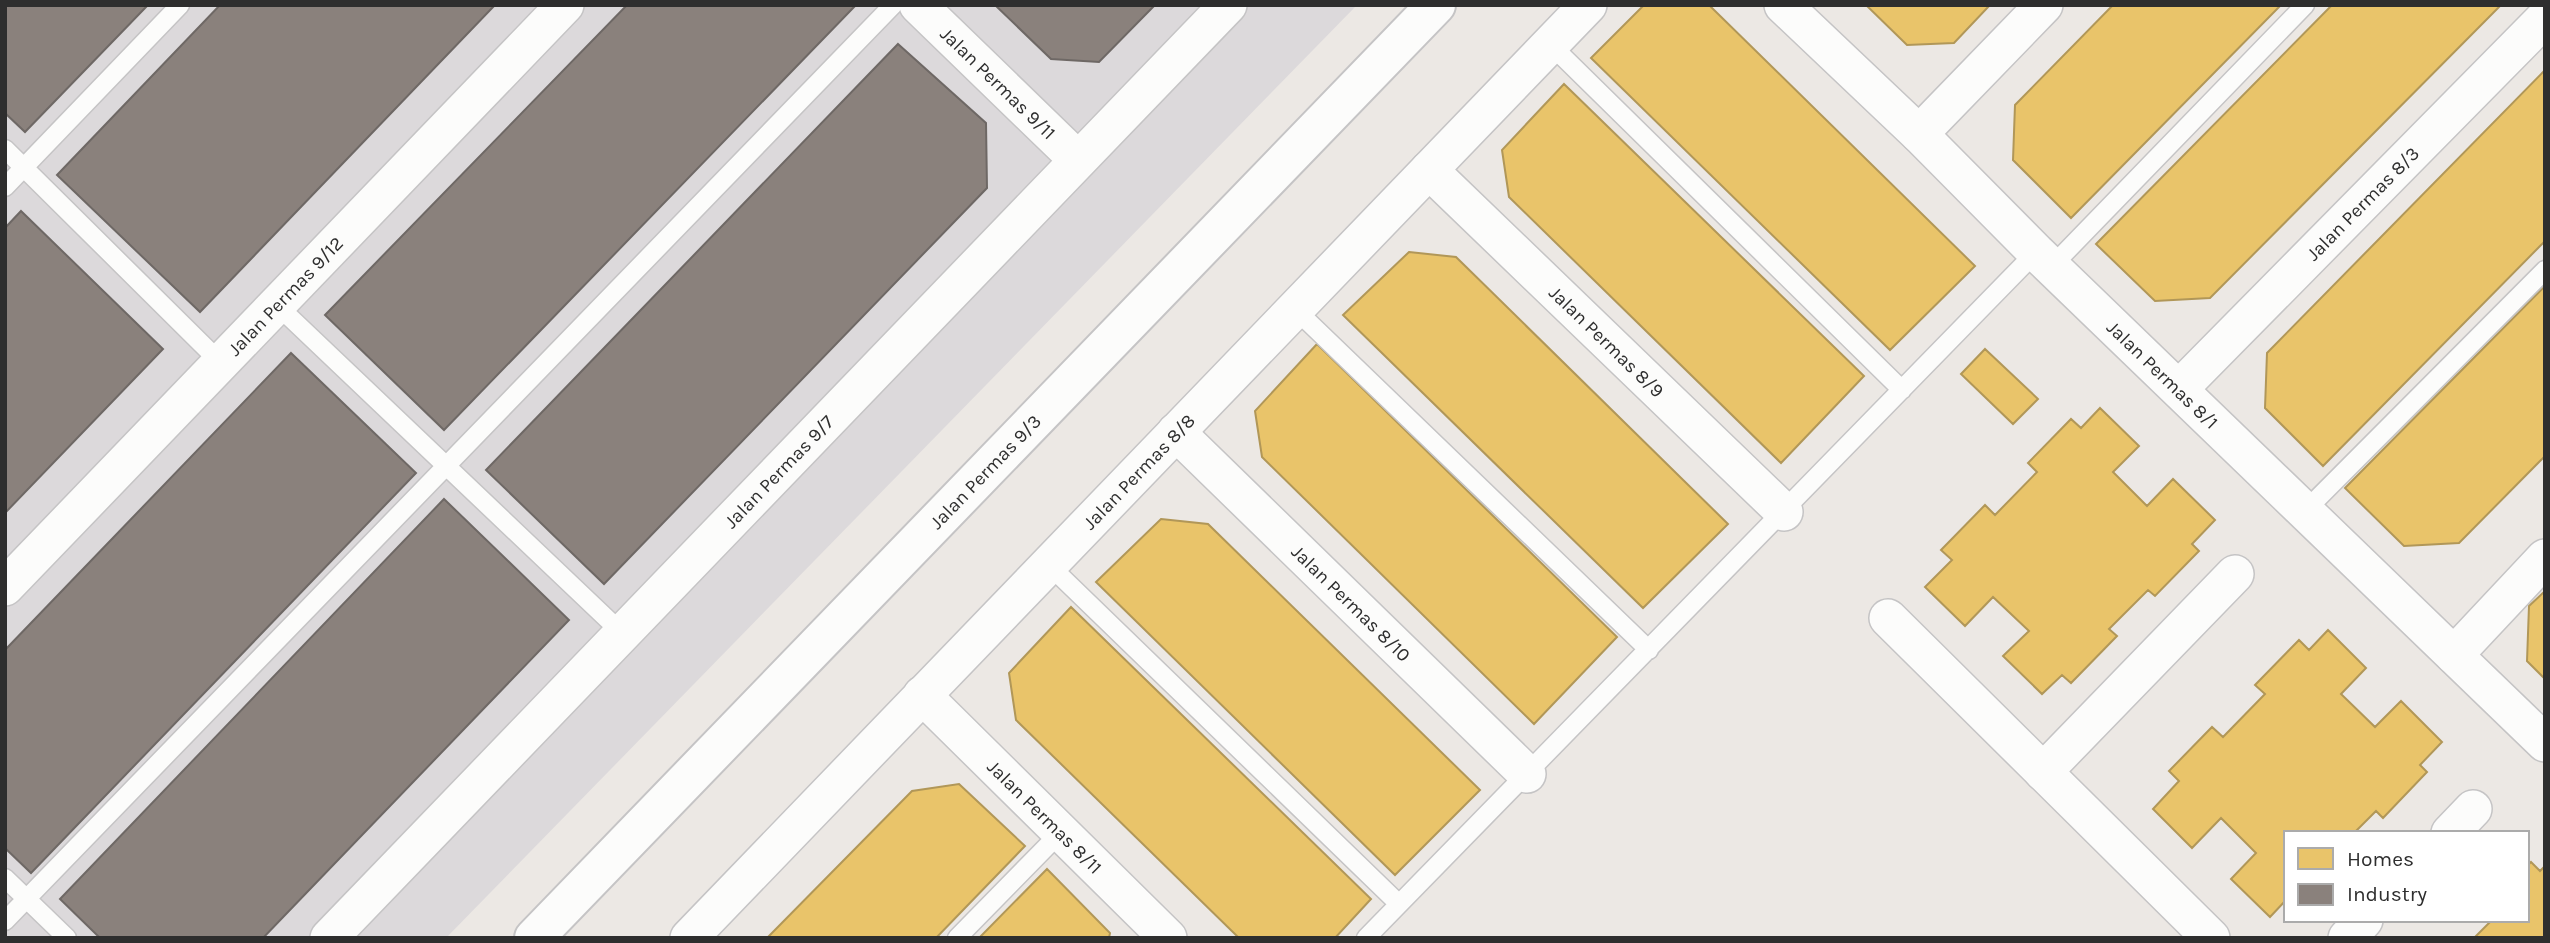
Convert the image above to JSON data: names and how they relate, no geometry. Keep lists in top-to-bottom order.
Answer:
{
  "streets": {
    "street": [
      "Jalan Permas 9/11",
      "Jalan Permas 8/3",
      "Jalan Permas 9/12",
      "Jalan Permas 8/9",
      "Jalan Permas 8/1",
      "Jalan Permas 9/7",
      "Jalan Permas 8/8",
      "Jalan Permas 9/3",
      "Jalan Permas 8/10",
      "Jalan Permas 8/11"
    ]
  },
  "crossings": [
    ["Jalan Permas 9/11", "Jalan Permas 9/7"],
    ["Jalan Permas 8/3", "Jalan Permas 8/1"],
    ["Jalan Permas 8/9", "Jalan Permas 8/8"],
    ["Jalan Permas 8/8", "Jalan Permas 8/10"],
    ["Jalan Permas 8/8", "Jalan Permas 8/11"]
  ],
  "legend": ["Homes", "Industry"]
}
